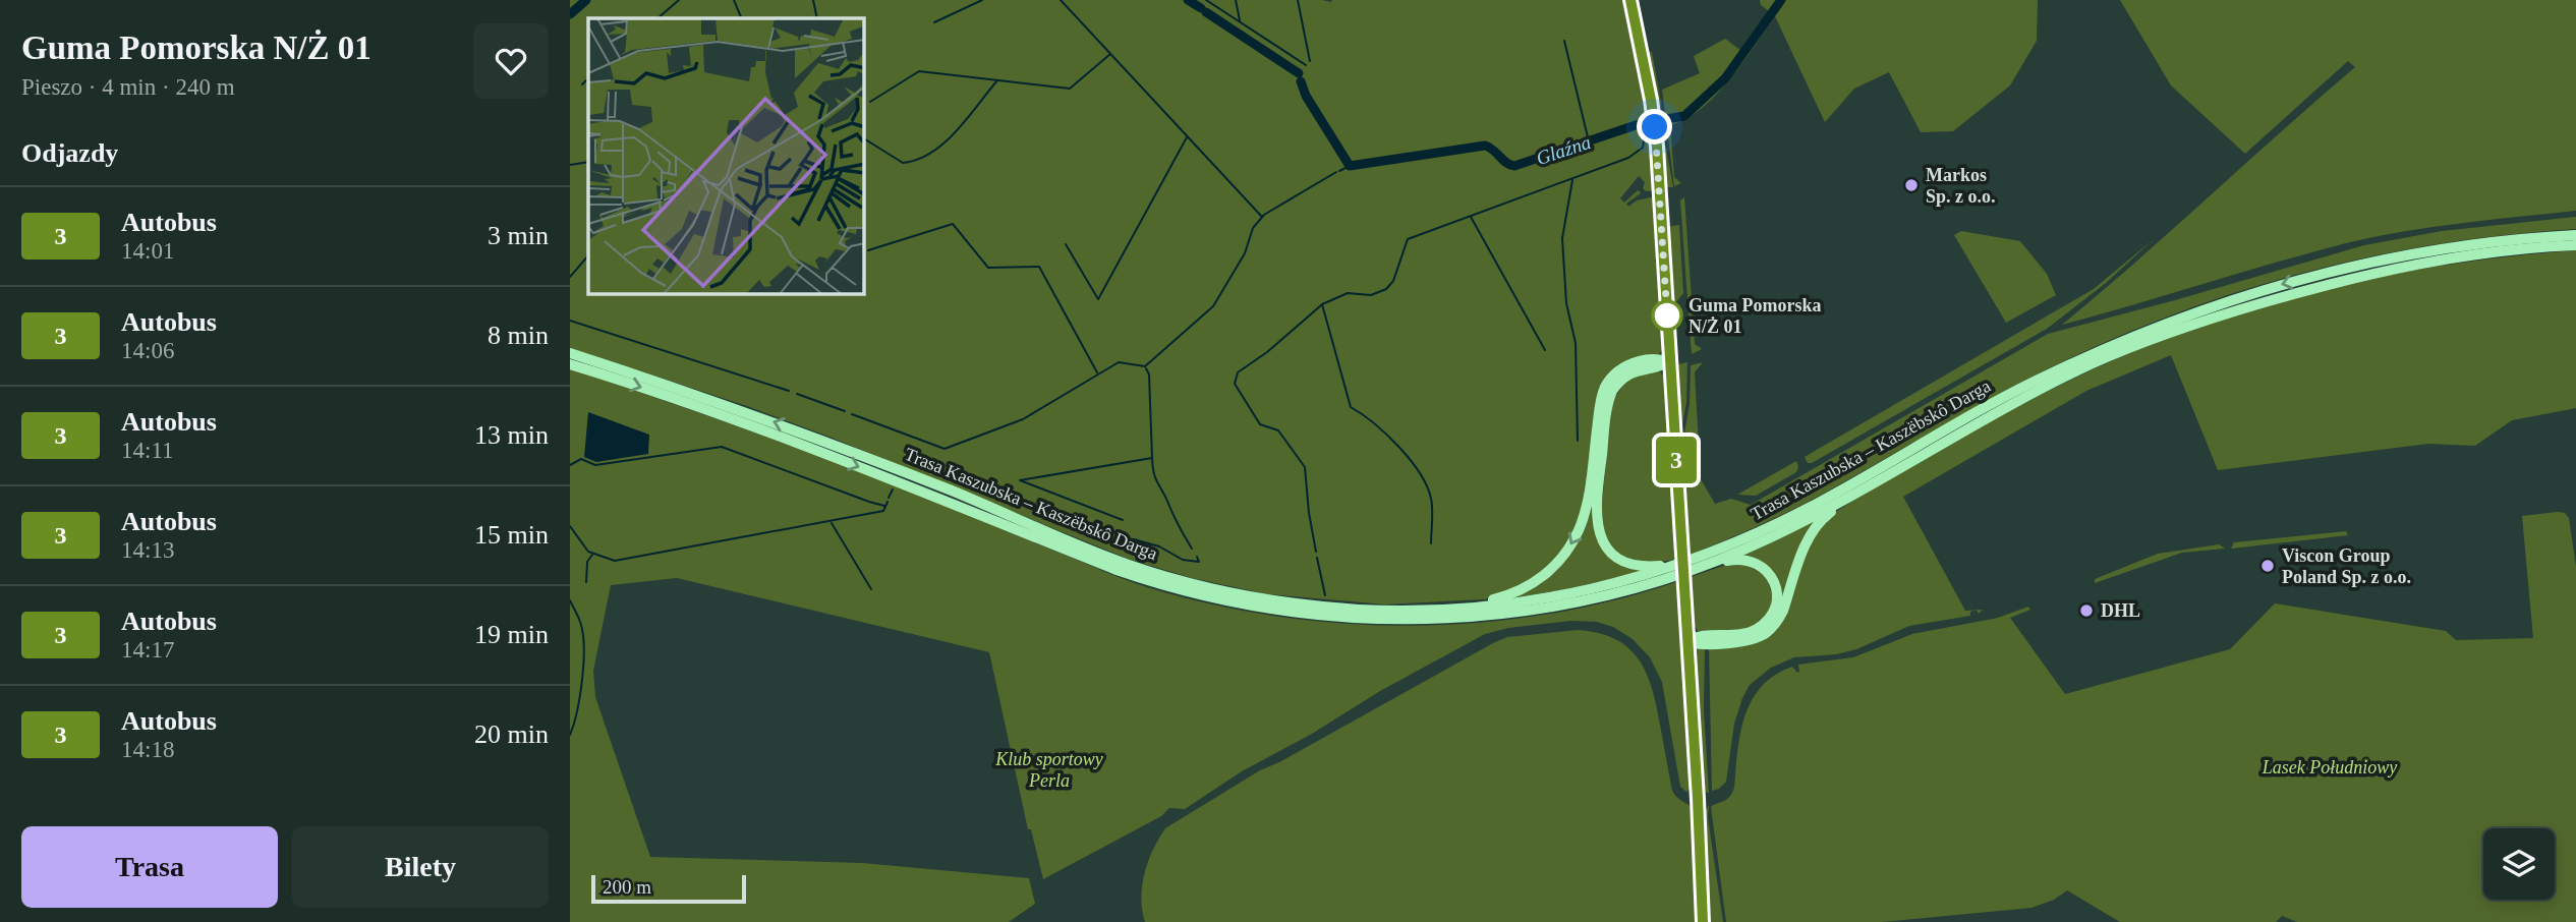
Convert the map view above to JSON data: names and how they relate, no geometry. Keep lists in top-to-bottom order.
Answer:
{
  "streets": {
    "highway": ["Trasa Kaszubska – Kaszëbskô Darga"]
  },
  "water": ["Glaźna"],
  "parks": ["Klub sportowy Perla", "Lasek Południowy"],
  "places": [
    "Markos Sp. z o.o.",
    "Guma Pomorska N/Ż 01",
    "Viscon Group Poland Sp. z o.o.",
    "DHL"
  ],
  "lines": ["bus line 3"],
  "scale_bar": "200 m",
  "page": {
    "heading": [
      ["Guma Pomorska N/Ż 01", "Pieszo · 4 min · 240 m"],
      "Odjazdy"
    ],
    "on_map": "3",
    "list": [
      {
        "mark": "3",
        "name": "Autobus",
        "note": "14:01",
        "value": "3 min"
      },
      {
        "mark": "3",
        "name": "Autobus",
        "note": "14:06",
        "value": "8 min"
      },
      {
        "mark": "3",
        "name": "Autobus",
        "note": "14:11",
        "value": "13 min"
      },
      {
        "mark": "3",
        "name": "Autobus",
        "note": "14:13",
        "value": "15 min"
      },
      {
        "mark": "3",
        "name": "Autobus",
        "note": "14:17",
        "value": "19 min"
      },
      {
        "mark": "3",
        "name": "Autobus",
        "note": "14:18",
        "value": "20 min"
      }
    ],
    "buttons": ["Trasa", "Bilety"],
    "scale": "200 m"
  }
}
